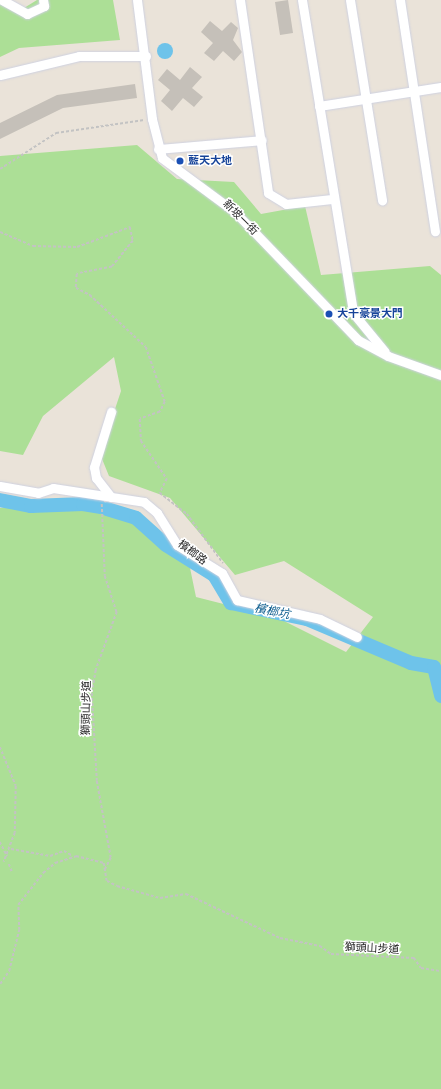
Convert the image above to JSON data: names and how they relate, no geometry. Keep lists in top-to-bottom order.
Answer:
{
  "streets": {
    "street": ["新坡一街", "檳榔路"],
    "path": ["獅頭山步道"]
  },
  "water": ["檳榔坑"],
  "places": ["藍天大地", "大千豪景大門"]
}
